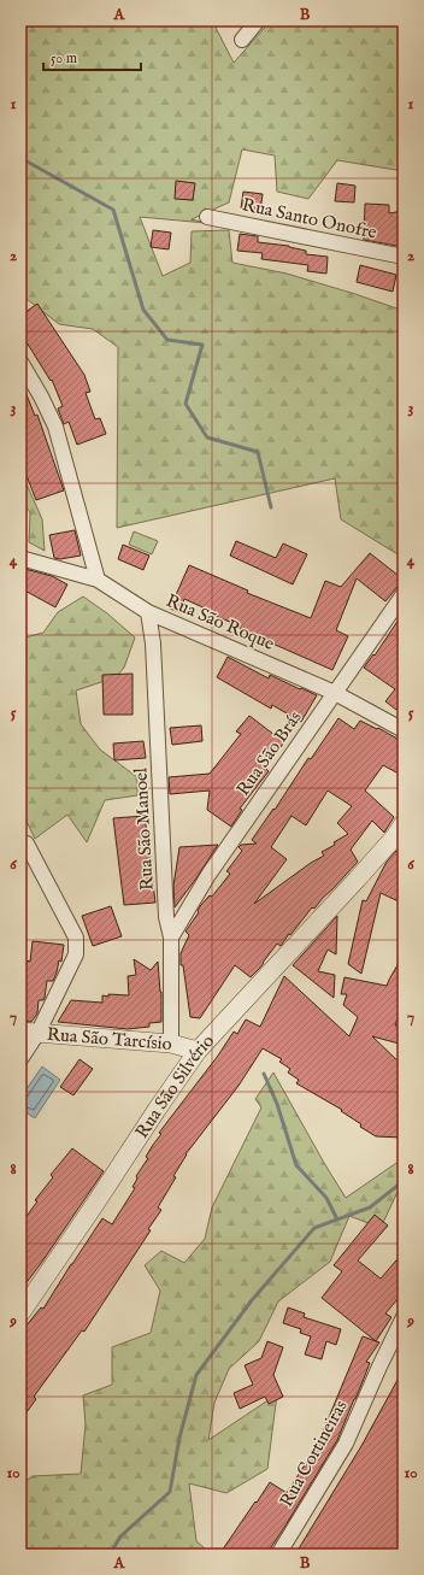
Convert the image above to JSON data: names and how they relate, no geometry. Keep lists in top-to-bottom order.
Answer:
{
  "streets": {
    "street": [
      "Rua Santo Onofre",
      "Rua São Roque",
      "Rua São Brás",
      "Rua São Manoel",
      "Rua São Tarcísio",
      "Rua São Silvério",
      "Rua Cortineiras"
    ]
  },
  "crossings": [
    ["Rua São Roque", "Rua São Brás"],
    ["Rua São Roque", "Rua São Manoel"],
    ["Rua São Brás", "Rua São Manoel"],
    ["Rua São Manoel", "Rua São Tarcísio"],
    ["Rua São Tarcísio", "Rua São Silvério"]
  ],
  "scale_bar": "50 m",
  "grid": {
    "columns": ["A", "B"],
    "rows": [
      "1",
      "2",
      "3",
      "4",
      "5",
      "6",
      "7",
      "8",
      "9",
      "10"
    ]
  }
}
